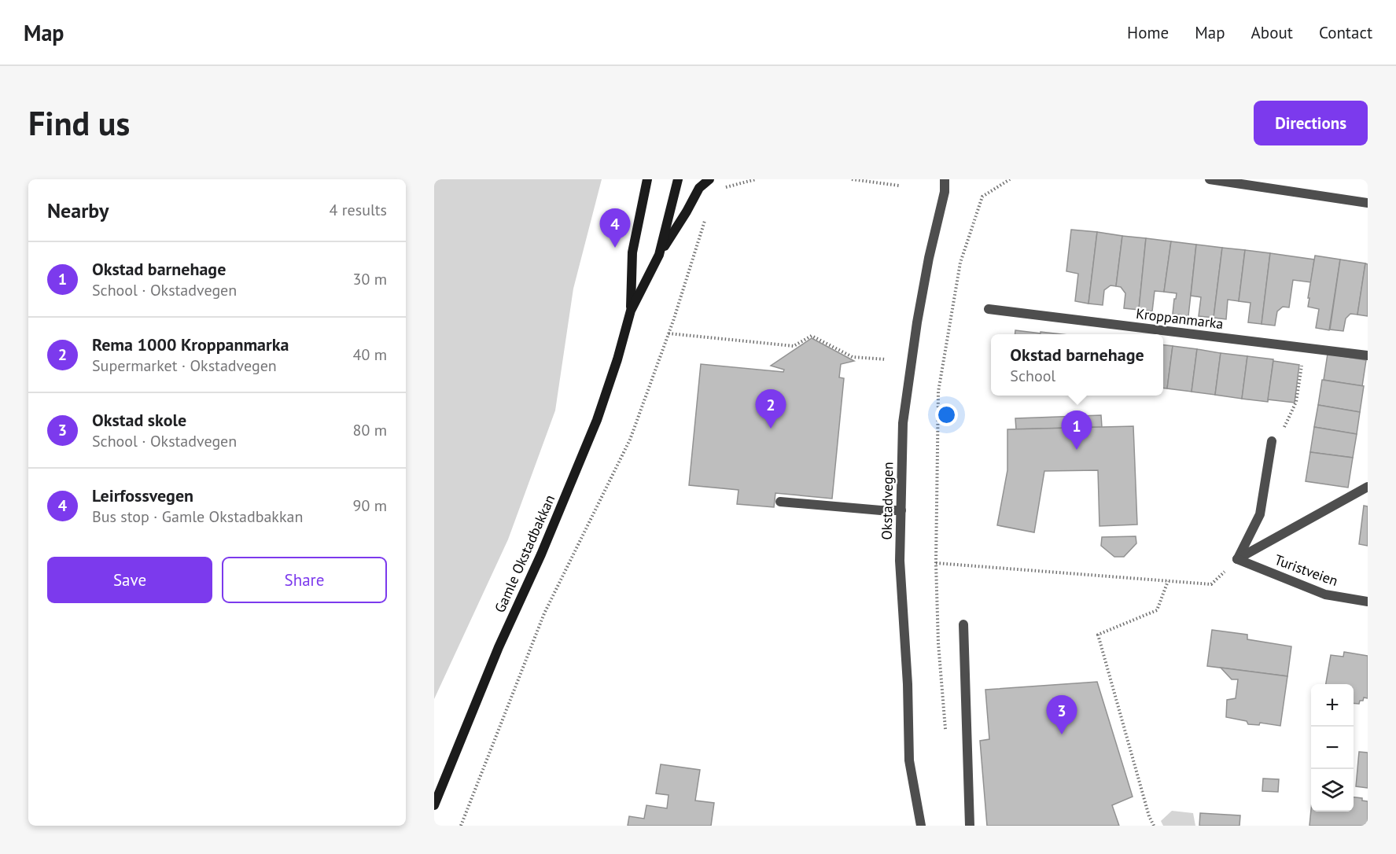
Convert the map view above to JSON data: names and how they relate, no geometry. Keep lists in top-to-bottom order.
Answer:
{
  "streets": {
    "main road": ["Gamle Okstadbakkan"],
    "street": ["Kroppanmarka", "Okstadvegen", "Turistveien"]
  },
  "page": {
    "header": "Map",
    "nav": [
      "Home",
      "Map",
      "About",
      "Contact"
    ],
    "buttons": [
      "Directions",
      ["Save", "Share"]
    ],
    "title": "Find us",
    "heading": ["Nearby", "4 results"],
    "pins": [
      "4",
      "2",
      "1",
      "3"
    ],
    "list": [
      {
        "mark": "1",
        "name": "Okstad barnehage",
        "note": "School · Okstadvegen",
        "value": "30 m"
      },
      {
        "mark": "2",
        "name": "Rema 1000 Kroppanmarka",
        "note": "Supermarket · Okstadvegen",
        "value": "40 m"
      },
      {
        "mark": "3",
        "name": "Okstad skole",
        "note": "School · Okstadvegen",
        "value": "80 m"
      },
      {
        "mark": "4",
        "name": "Leirfossvegen",
        "note": "Bus stop · Gamle Okstadbakkan",
        "value": "90 m"
      }
    ],
    "popup": ["Okstad barnehage", "School"],
    "map_buttons": ["+", "−"]
  }
}
